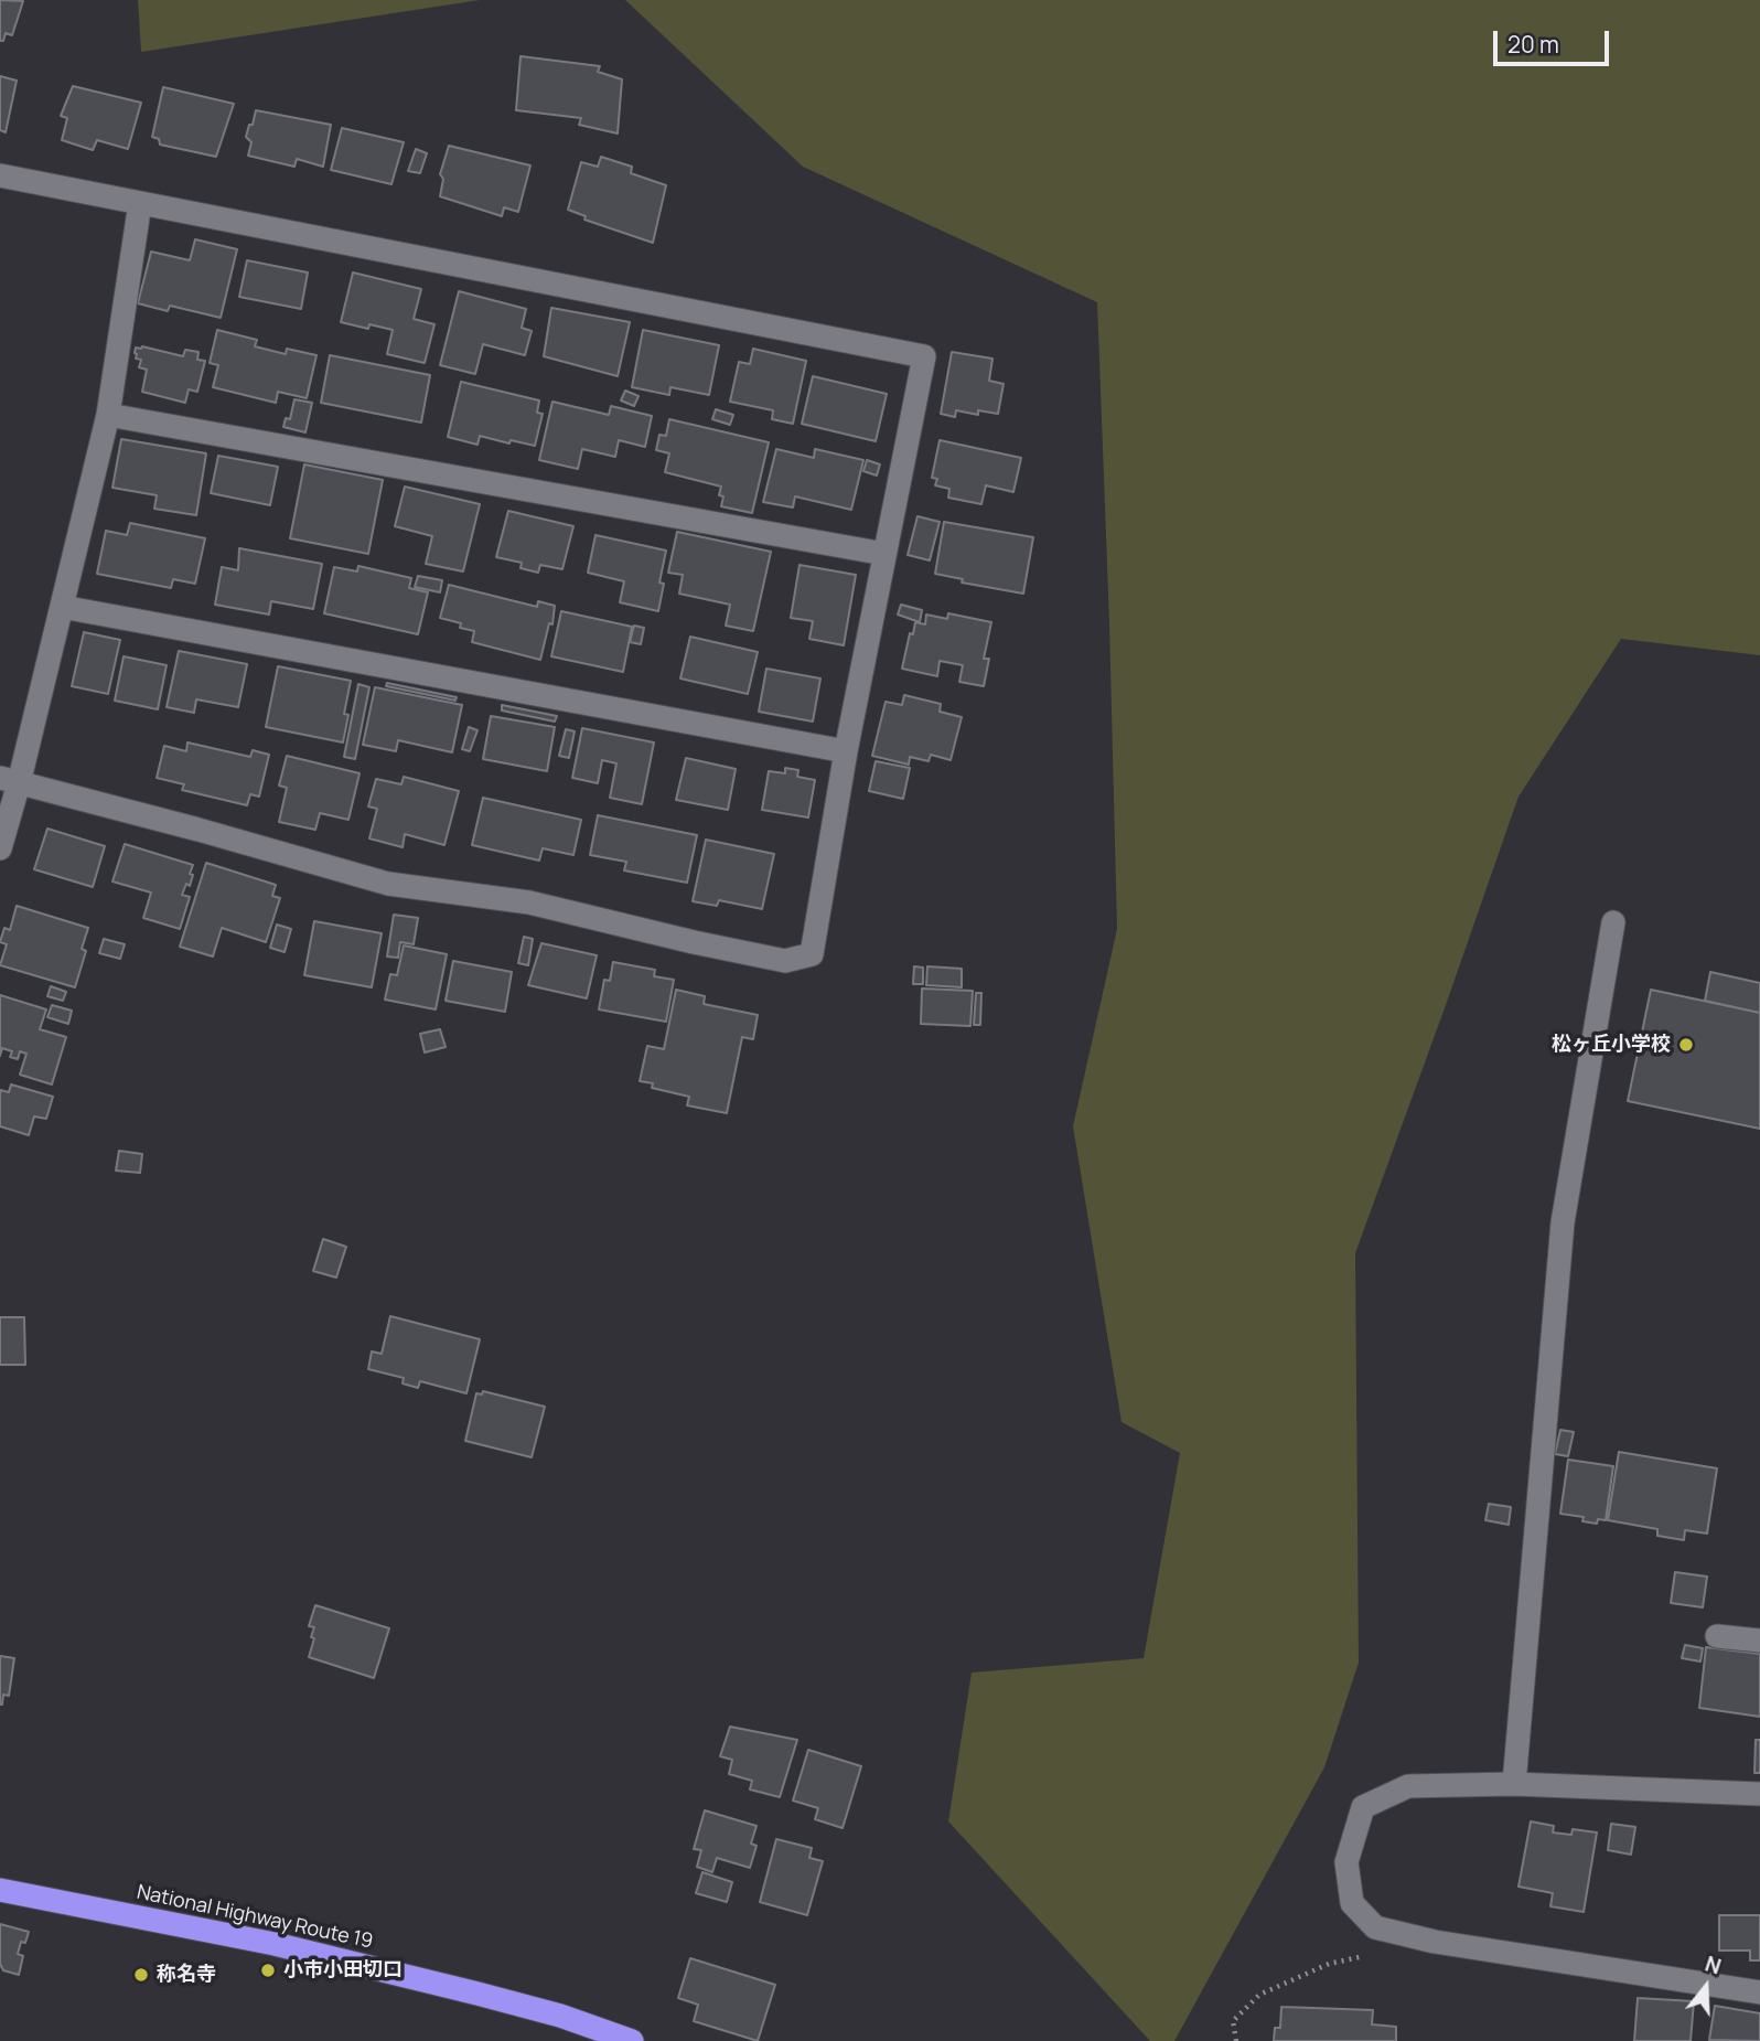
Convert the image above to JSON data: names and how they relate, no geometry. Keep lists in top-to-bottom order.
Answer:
{
  "streets": {
    "highway": ["National Highway Route 19"]
  },
  "places": ["松ヶ丘小学校", "小市小田切口", "称名寺"],
  "scale_bar": "20 m",
  "north": "top"
}
